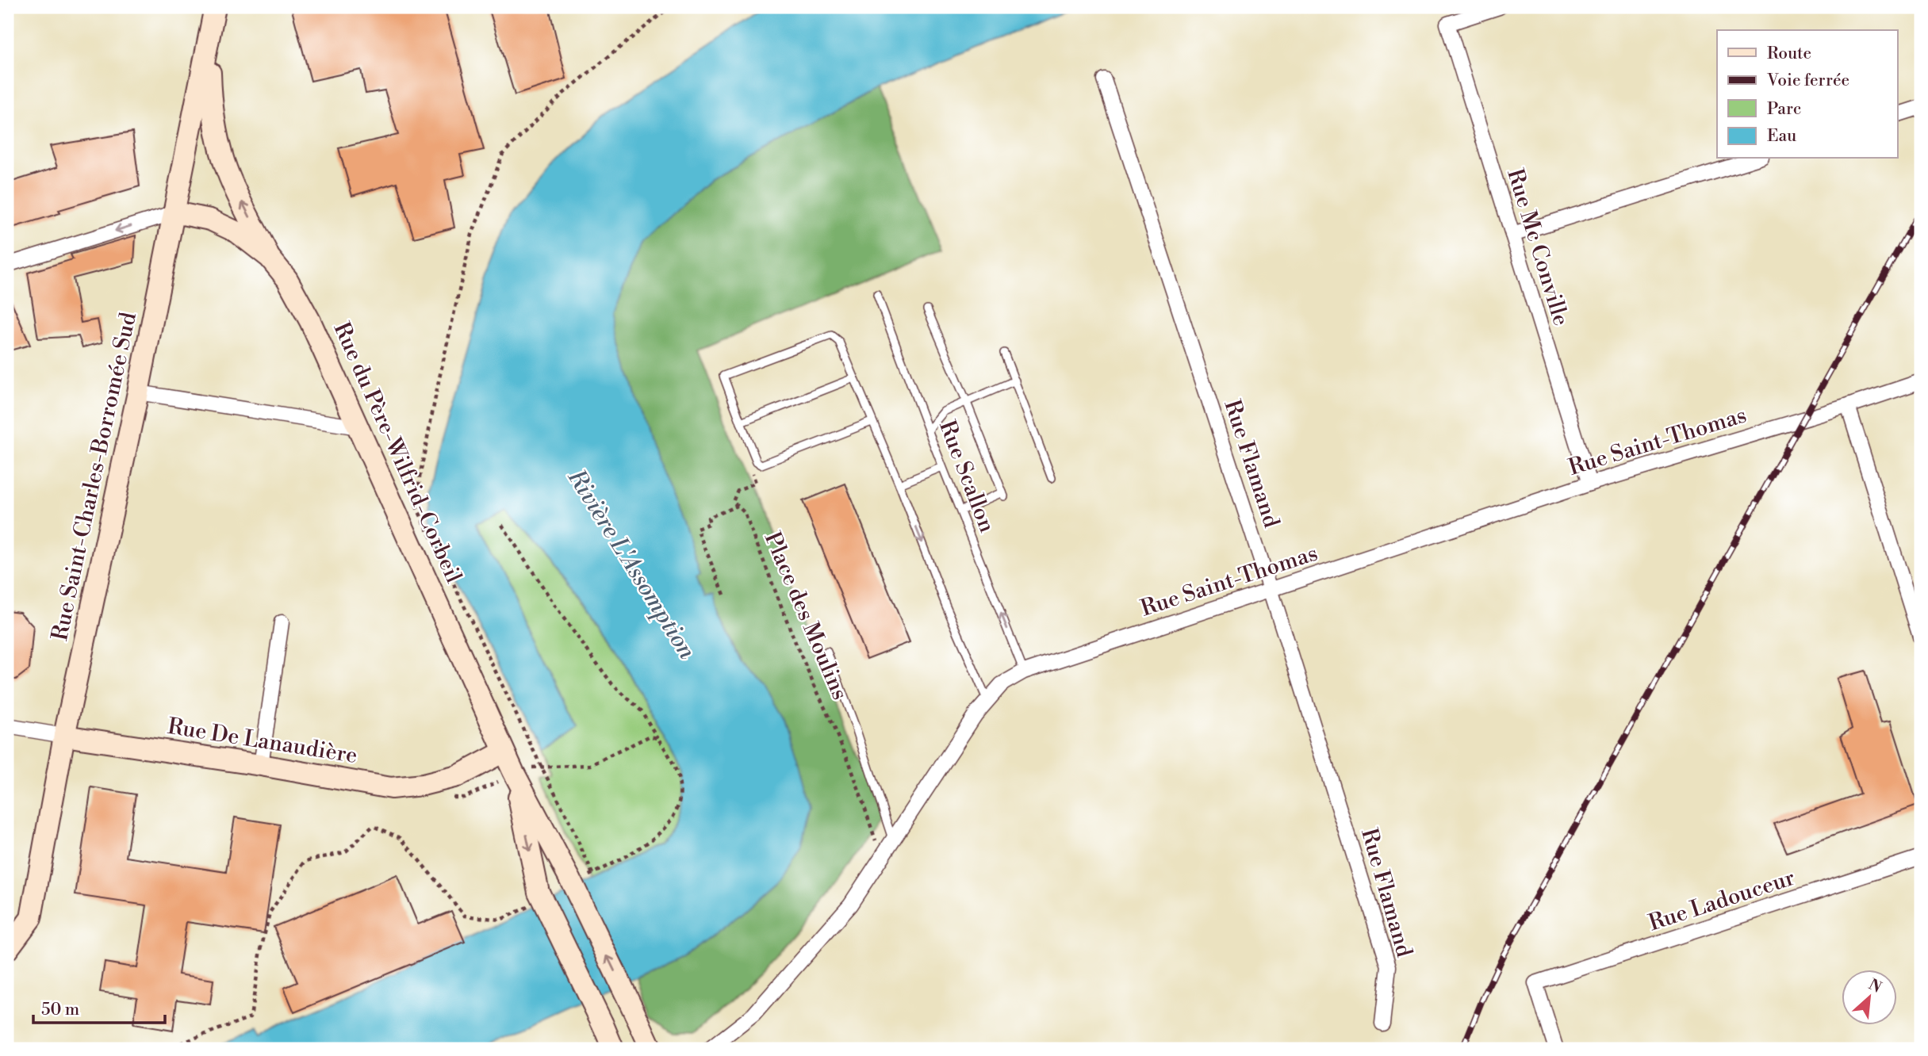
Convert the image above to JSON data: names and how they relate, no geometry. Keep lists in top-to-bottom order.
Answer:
{
  "streets": {
    "main road": ["Rue du Père-Wilfrid-Corbeil", "Rue Saint-Charles-Borromée Sud", "Rue De Lanaudière"],
    "street": [
      "Rue Mc Conville",
      "Rue Saint-Thomas",
      "Rue Flamand",
      "Rue Ladouceur"
    ],
    "lane": ["Rue Scallon"],
    "path": ["Place des Moulins"]
  },
  "crossings": [
    ["Rue Mc Conville", "Rue Saint-Thomas"],
    ["Rue Saint-Thomas", "Rue Flamand"],
    ["Rue Saint-Thomas", "Rue Scallon"],
    ["Rue Saint-Thomas", "Place des Moulins"],
    ["Rue du Père-Wilfrid-Corbeil", "Rue Saint-Charles-Borromée Sud"],
    ["Rue du Père-Wilfrid-Corbeil", "Rue De Lanaudière"],
    ["Rue Saint-Charles-Borromée Sud", "Rue De Lanaudière"]
  ],
  "water": ["Rivière L'Assomption"],
  "legend": [
    "Route",
    "Voie ferrée",
    "Parc",
    "Eau"
  ],
  "scale_bar": "50 m",
  "north": "top right"
}
